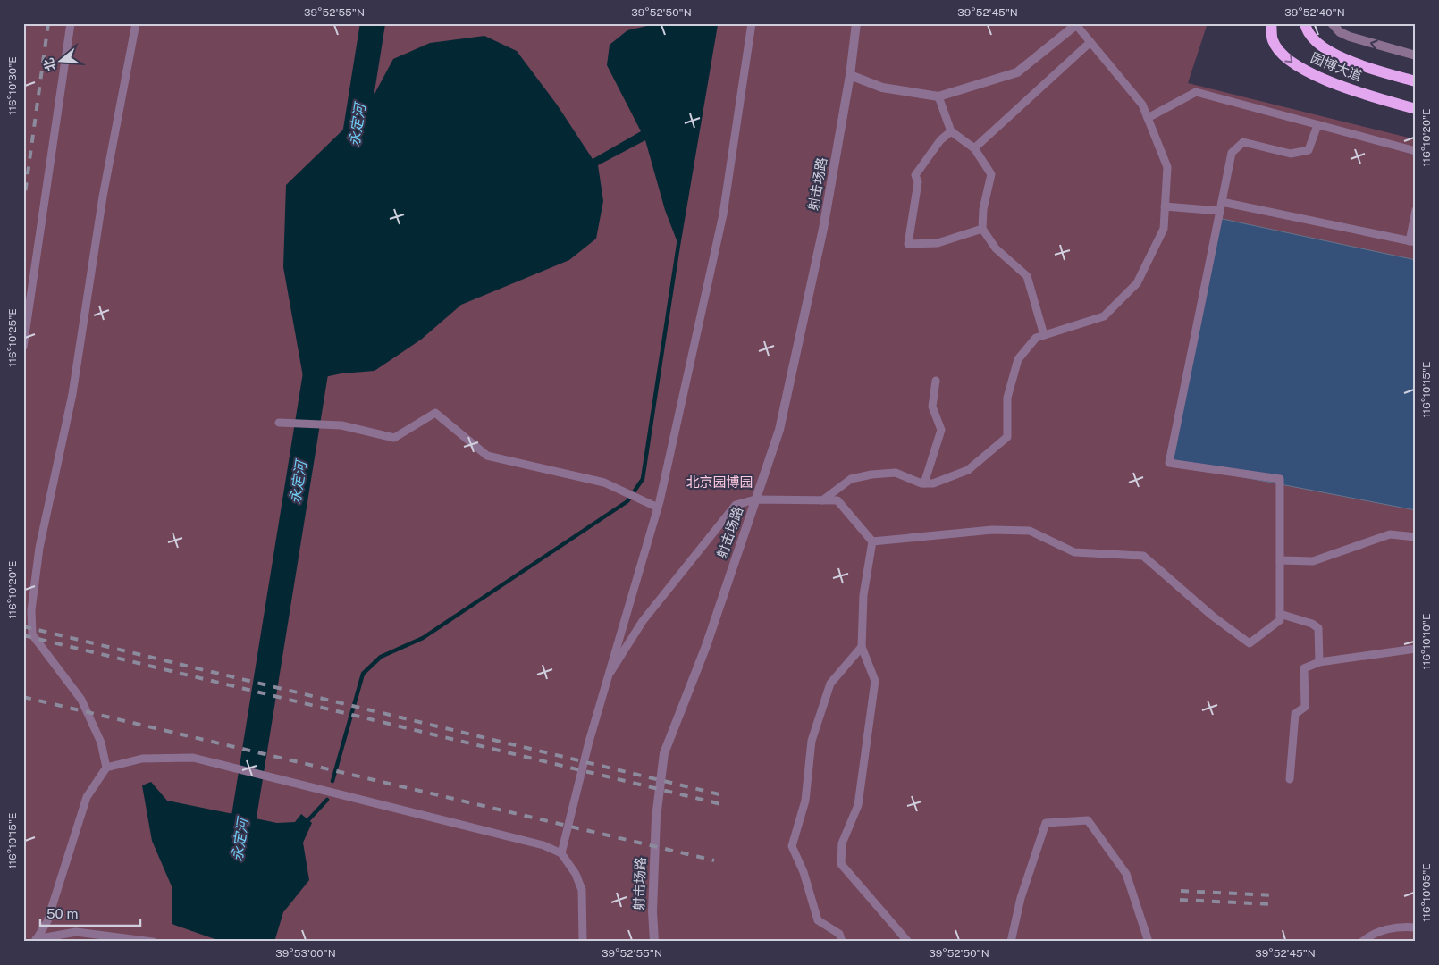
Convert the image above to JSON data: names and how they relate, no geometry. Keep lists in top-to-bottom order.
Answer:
{
  "streets": {
    "main road": ["园博大道"],
    "street": ["射击场路"]
  },
  "water": ["永定河"],
  "parks": ["北京园博园"],
  "scale_bar": "50 m",
  "north": "left",
  "coordinates": [
    "39°52'55\"N",
    "39°52'50\"N",
    "39°52'45\"N",
    "39°52'40\"N",
    "116°10'30\"E",
    "116°10'20\"E",
    "116°10'25\"E",
    "116°10'15\"E",
    "116°10'10\"E",
    "116°10'05\"E",
    "39°53'00\"N"
  ]
}
